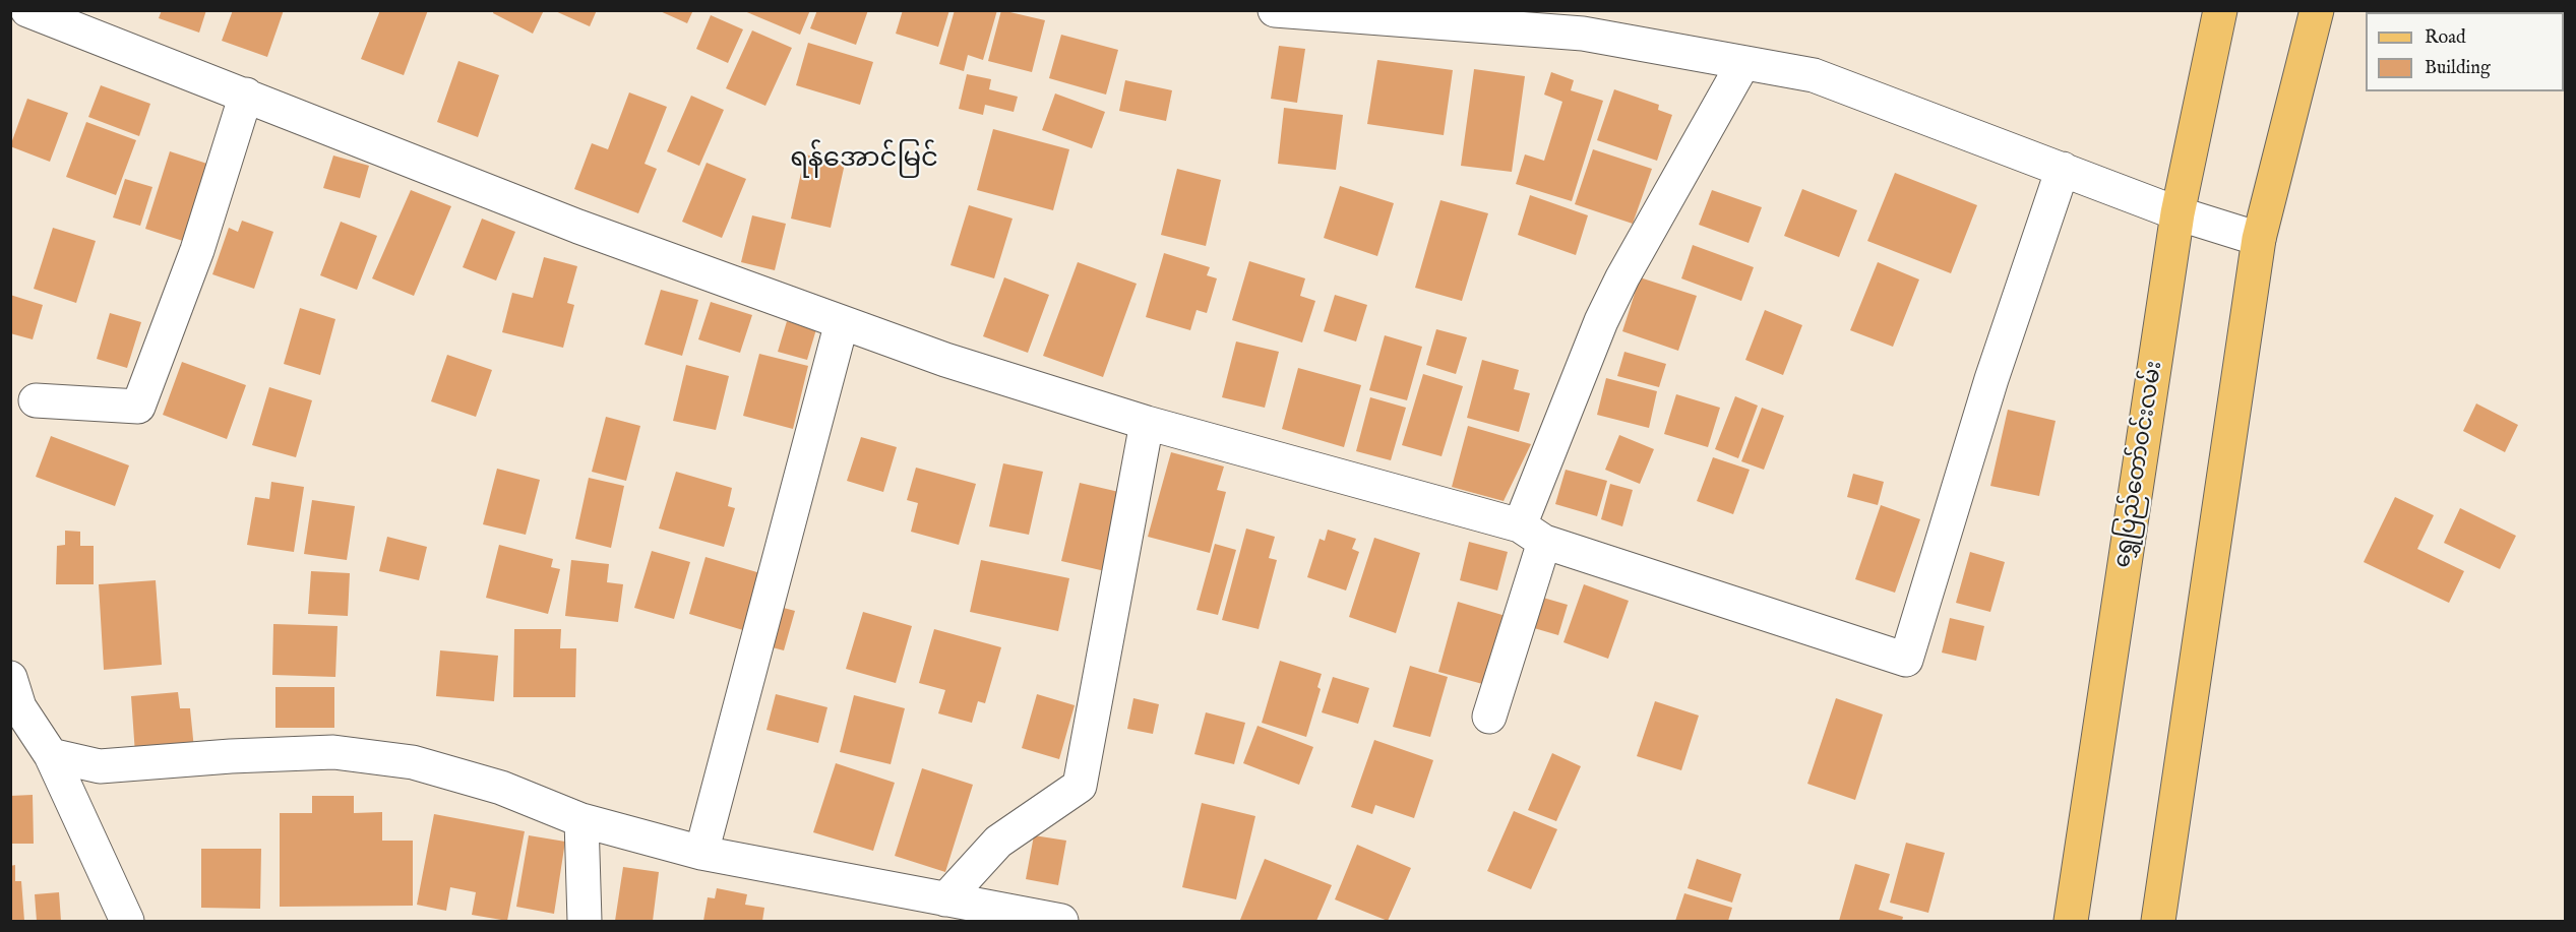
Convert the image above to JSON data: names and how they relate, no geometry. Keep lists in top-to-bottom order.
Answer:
{
  "streets": {
    "main road": ["ရွှေပြည်တော်ဝင်းလမ်း"]
  },
  "districts": ["ရန်အောင်မြင်"],
  "legend": ["Road", "Building"]
}
